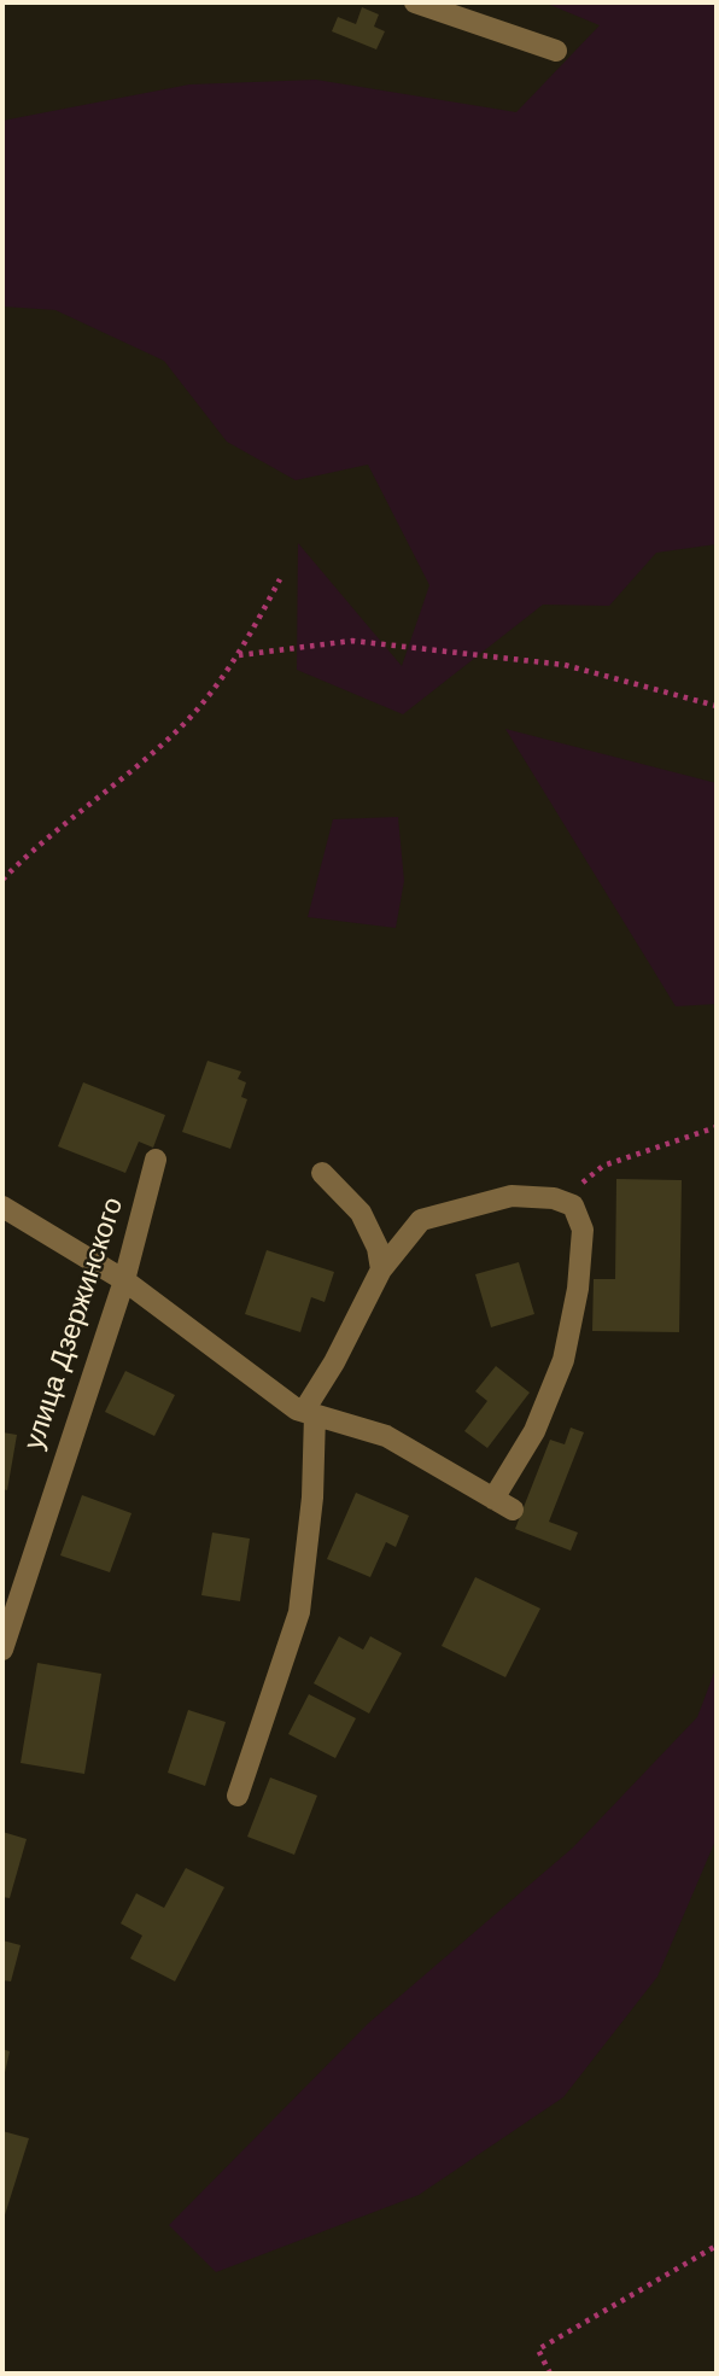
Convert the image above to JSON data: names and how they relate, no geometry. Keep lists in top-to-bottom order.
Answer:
{
  "streets": {
    "street": ["улица Дзержинского"]
  }
}
